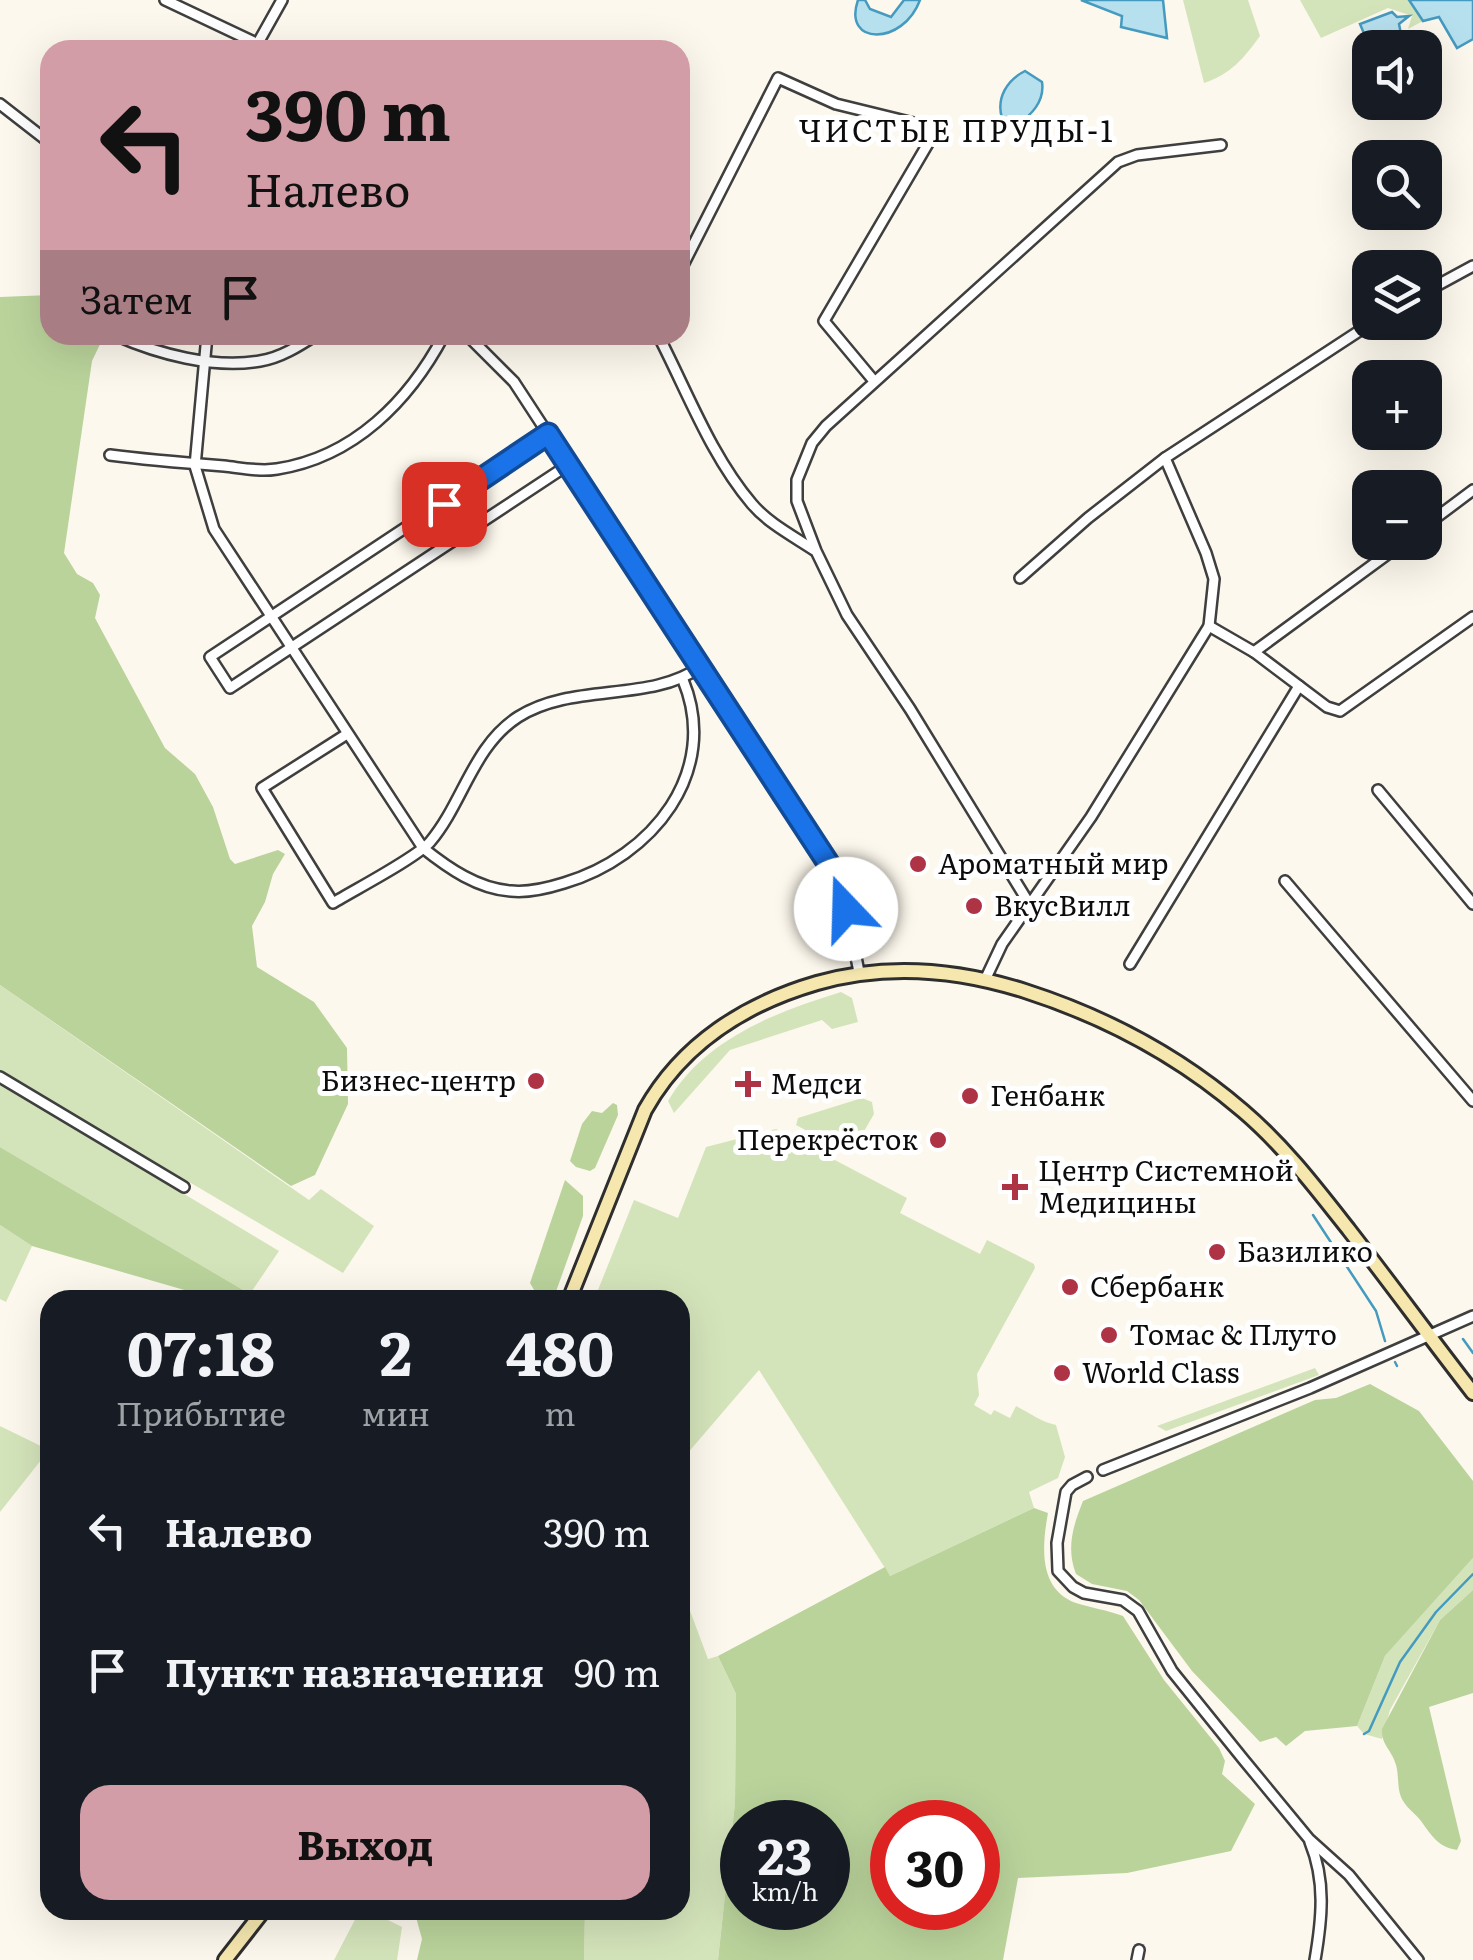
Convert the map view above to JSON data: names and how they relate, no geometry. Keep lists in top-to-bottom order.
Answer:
{
  "districts": ["ЧИСТЫЕ ПРУДЫ-1"],
  "places": {
    "other": [
      "Ароматный мир",
      "ВкусВилл",
      "Бизнес-центр",
      "Генбанк",
      "Перекрёсток",
      "Базилико",
      "Сбербанк",
      "Томас & Плуто",
      "World Class"
    ],
    "health": ["Медси", "Центр Системной Медицины"]
  },
  "page": {
    "map_buttons": ["+", "−"],
    "turn": ["390 m", "Налево"],
    "then": "Затем",
    "eta": [
      "07:18",
      "Прибытие",
      "2",
      "мин",
      "480",
      "m"
    ],
    "list": [
      {
        "name": "Налево",
        "value": "390 m"
      },
      {
        "name": "Пункт назначения",
        "value": "90 m"
      }
    ],
    "buttons": "Выход",
    "speed": "23 km/h",
    "limit": "30"
  }
}
